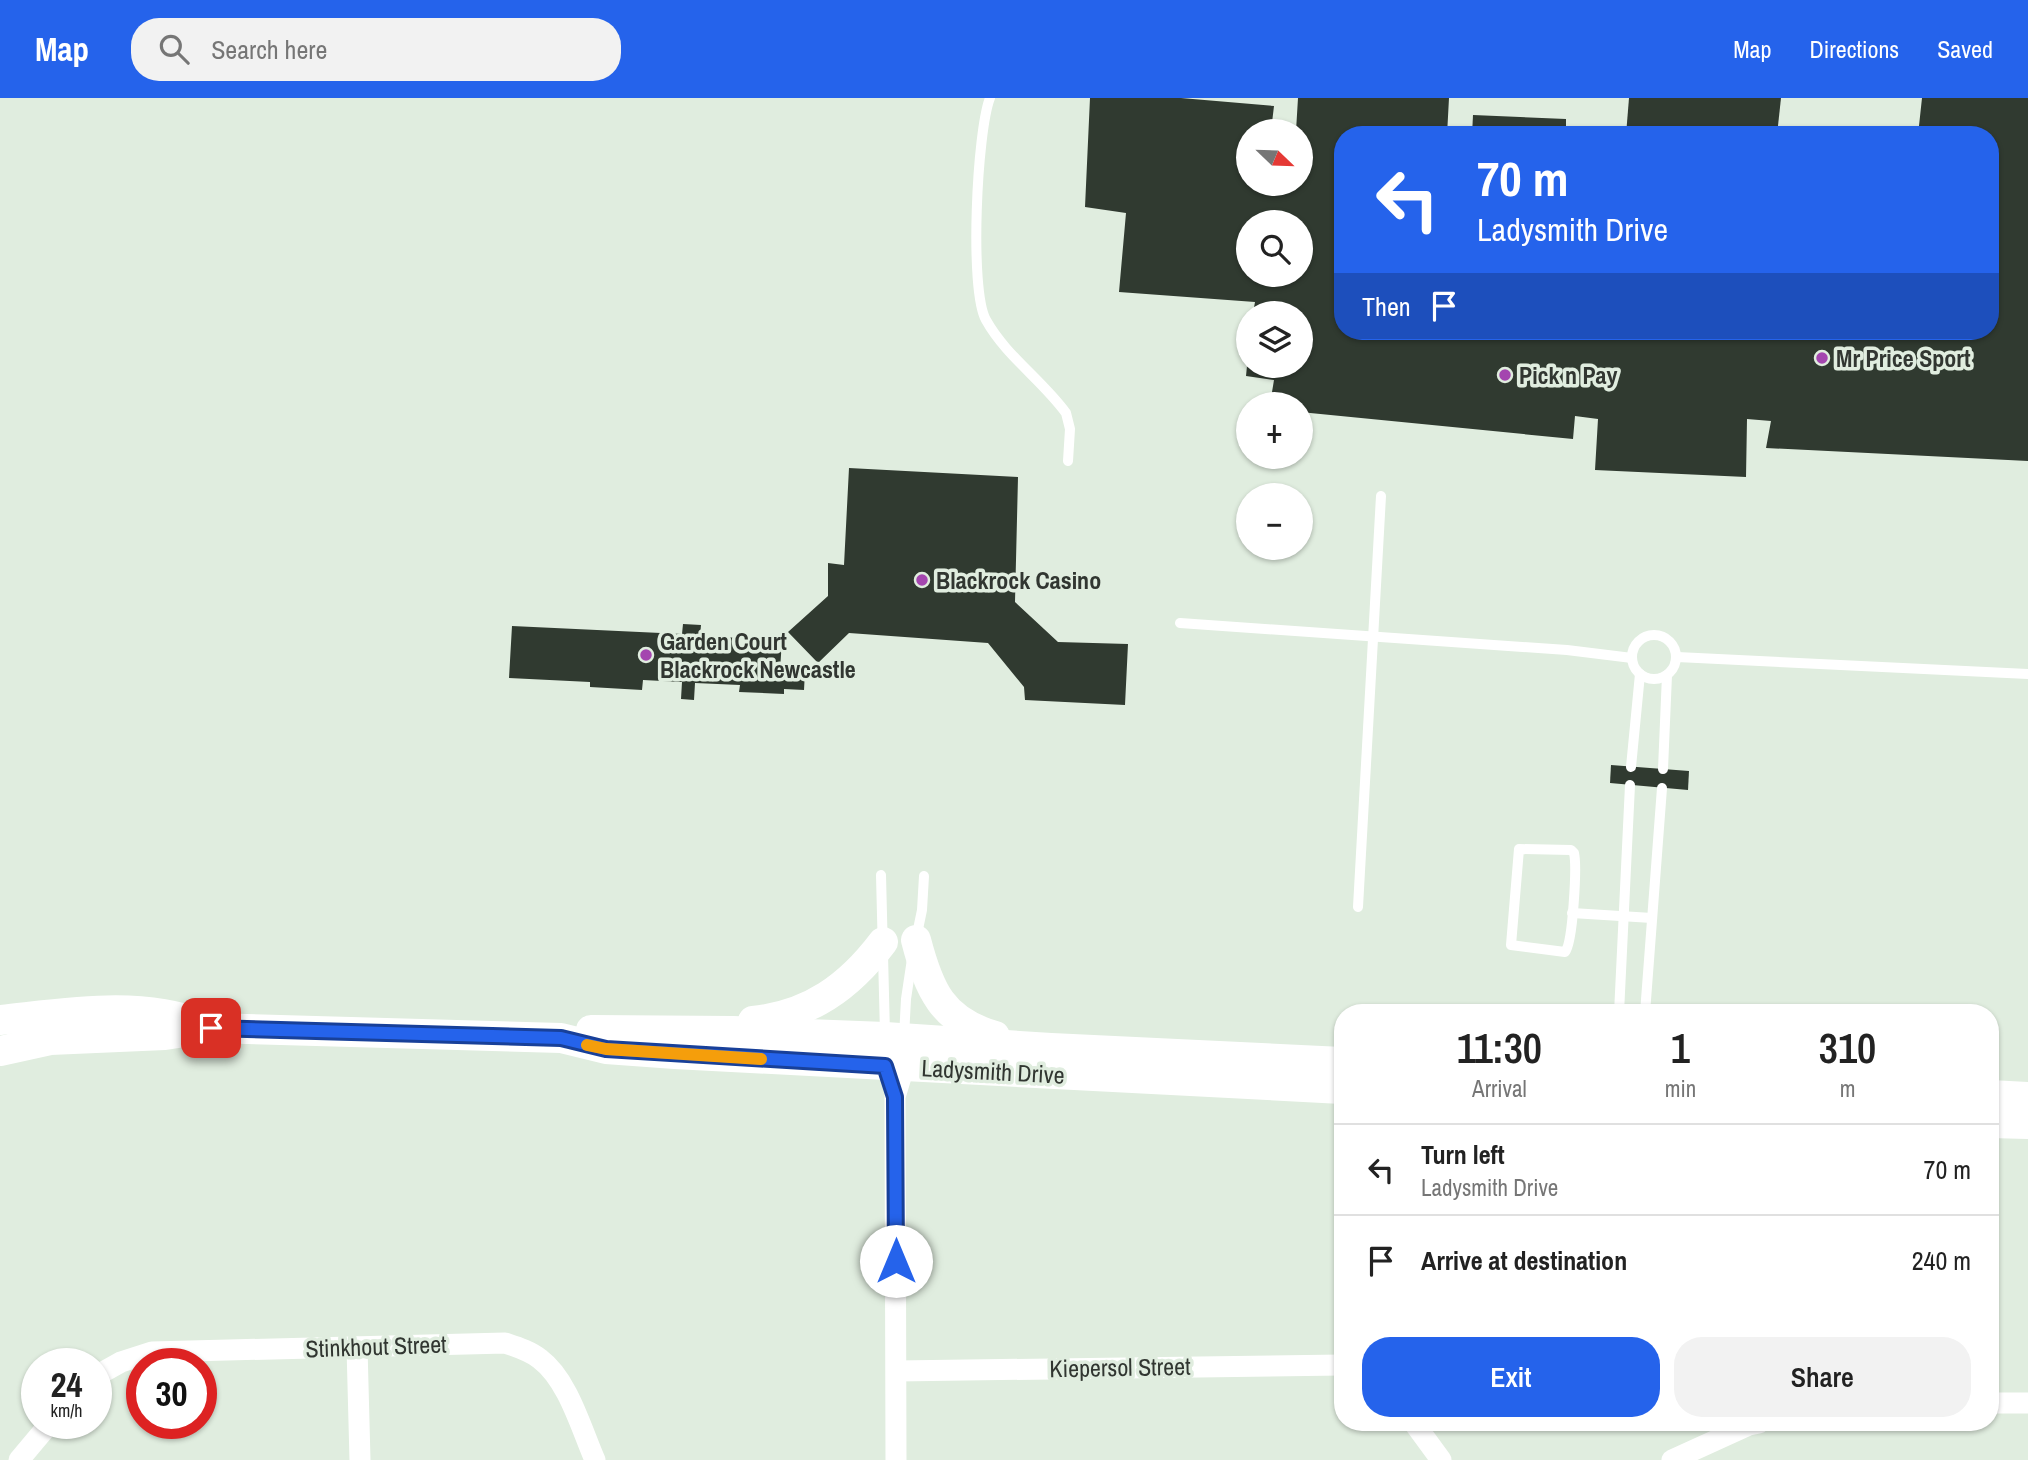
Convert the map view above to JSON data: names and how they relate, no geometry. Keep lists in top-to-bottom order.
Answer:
{
  "streets": {
    "street": ["Ladysmith Drive", "Stinkhout Street", "Kiepersol Street"]
  },
  "places": [
    "Mr Price Sport",
    "Pick n Pay",
    "Blackrock Casino",
    "Garden Court Blackrock Newcastle"
  ],
  "north": "bottom right",
  "page": {
    "header": "Map",
    "search": "Search here",
    "nav": ["Map", "Directions", "Saved"],
    "map_buttons": ["+", "−"],
    "turn": ["70 m", "Ladysmith Drive"],
    "then": "Then",
    "eta": [
      "11:30",
      "Arrival",
      "1",
      "min",
      "310",
      "m"
    ],
    "list": [
      {
        "name": "Turn left",
        "note": "Ladysmith Drive",
        "value": "70 m"
      },
      {
        "name": "Arrive at destination",
        "value": "240 m"
      }
    ],
    "buttons": ["Exit", "Share"],
    "speed": "24 km/h",
    "limit": "30"
  }
}
